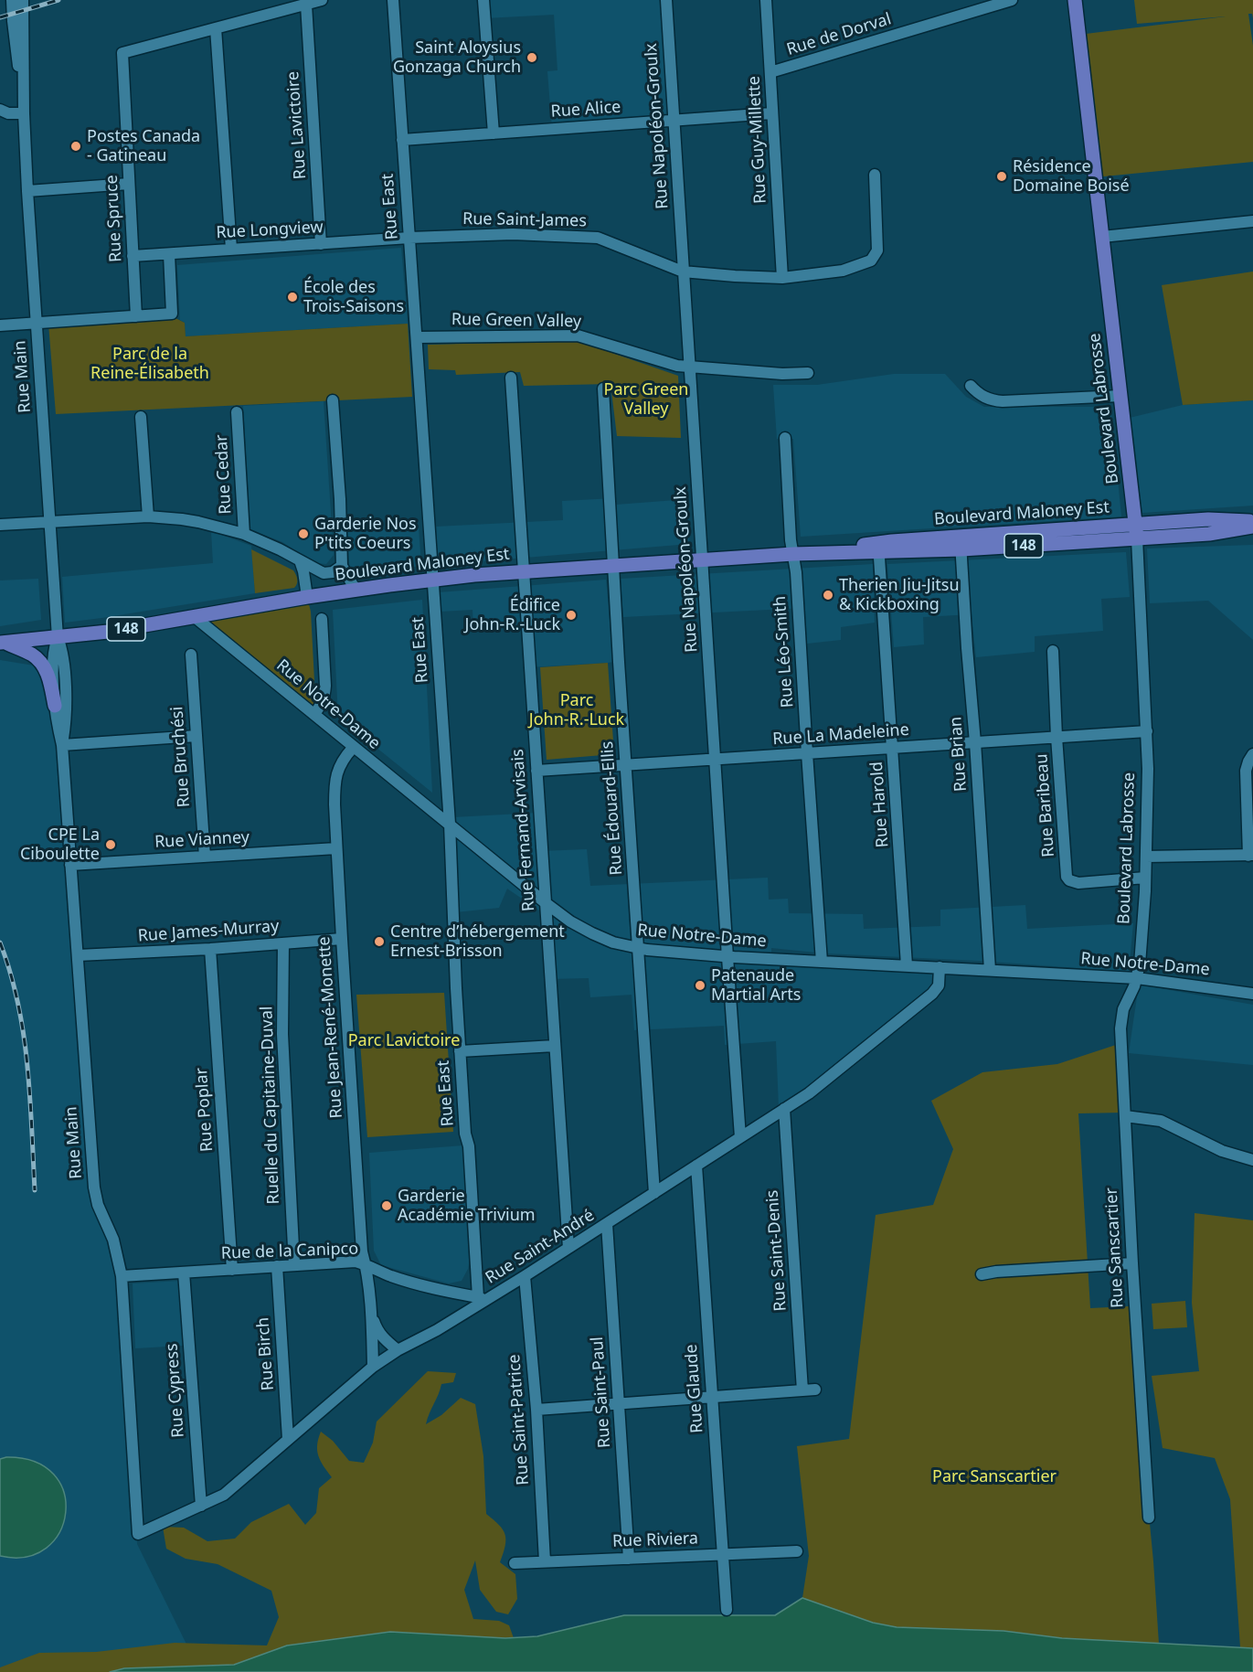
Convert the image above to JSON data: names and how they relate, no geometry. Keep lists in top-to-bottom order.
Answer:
{
  "streets": {
    "main road": ["Boulevard Labrosse", "Boulevard Maloney Est", "148"],
    "street": [
      "Rue de Dorval",
      "Rue Alice",
      "Rue Lavictoire",
      "Rue Napoléon-Groulx",
      "Rue Guy-Millette",
      "Rue East",
      "Rue Spruce",
      "Rue Saint-James",
      "Rue Longview",
      "Rue Green Valley",
      "Rue Main",
      "Rue Cedar",
      "Rue Léo-Smith",
      "Rue Notre-Dame",
      "Rue La Madeleine",
      "Rue Brian",
      "Rue Bruchési",
      "Rue Harold",
      "Rue Baribeau",
      "Rue Édouard-Ellis",
      "Rue Fernand-Arvisais",
      "Rue Vianney",
      "Rue James-Murray",
      "Rue Jean-René-Monette",
      "Ruelle du Capitaine-Duval",
      "Rue Poplar",
      "Rue Saint-André",
      "Rue Sanscartier",
      "Rue Saint-Denis",
      "Rue de la Canipco",
      "Rue Birch",
      "Rue Glaude",
      "Rue Cypress",
      "Rue Saint-Paul",
      "Rue Saint-Patrice",
      "Rue Riviera"
    ]
  },
  "crossings": [
    ["Rue de Dorval", "Rue Guy-Millette"],
    ["Rue Alice", "Rue Napoléon-Groulx"],
    ["Rue Alice", "Rue Guy-Millette"],
    ["Rue Alice", "Rue East"],
    ["Rue Lavictoire", "Rue Longview"],
    ["Rue Napoléon-Groulx", "Rue Saint-James"],
    ["Rue Napoléon-Groulx", "Rue Green Valley"],
    ["Rue Napoléon-Groulx", "Boulevard Maloney Est"],
    ["Rue Napoléon-Groulx", "Rue Notre-Dame"],
    ["Rue Napoléon-Groulx", "Rue La Madeleine"],
    ["Rue Napoléon-Groulx", "Rue Saint-André"],
    ["Rue Guy-Millette", "Rue Saint-James"],
    ["Rue East", "Rue Saint-James"],
    ["Rue East", "Rue Longview"],
    ["Rue East", "Rue Green Valley"],
    ["Rue East", "Boulevard Maloney Est"],
    ["Rue East", "Rue Notre-Dame"],
    ["Rue East", "Rue Saint-André"],
    ["Rue East", "Rue de la Canipco"],
    ["Rue Spruce", "Rue Longview"],
    ["Rue Saint-James", "Rue Longview"],
    ["Rue Main", "Boulevard Maloney Est"],
    ["Rue Main", "148"],
    ["Rue Main", "Rue Vianney"],
    ["Rue Main", "Rue James-Murray"],
    ["Rue Main", "Rue Saint-André"],
    ["Rue Main", "Rue de la Canipco"],
    ["Boulevard Labrosse", "Boulevard Maloney Est"],
    ["Boulevard Labrosse", "Rue Notre-Dame"],
    ["Boulevard Labrosse", "Rue La Madeleine"],
    ["Boulevard Labrosse", "Rue Baribeau"],
    ["Boulevard Labrosse", "Rue Sanscartier"],
    ["Boulevard Maloney Est", "148"],
    ["Boulevard Maloney Est", "Rue Léo-Smith"],
    ["Boulevard Maloney Est", "Rue Notre-Dame"],
    ["Boulevard Maloney Est", "Rue Brian"],
    ["Boulevard Maloney Est", "Rue Harold"],
    ["Boulevard Maloney Est", "Rue Édouard-Ellis"],
    ["Boulevard Maloney Est", "Rue Fernand-Arvisais"],
    ["Rue Léo-Smith", "Rue Notre-Dame"],
    ["Rue Léo-Smith", "Rue La Madeleine"],
    ["Rue Notre-Dame", "Rue Brian"],
    ["Rue Notre-Dame", "Rue Harold"],
    ["Rue Notre-Dame", "Rue Édouard-Ellis"],
    ["Rue Notre-Dame", "Rue Fernand-Arvisais"],
    ["Rue Notre-Dame", "Rue Jean-René-Monette"],
    ["Rue Notre-Dame", "Rue Saint-André"],
    ["Rue Notre-Dame", "Rue Sanscartier"],
    ["Rue La Madeleine", "Rue Brian"],
    ["Rue La Madeleine", "Rue Harold"],
    ["Rue La Madeleine", "Rue Baribeau"],
    ["Rue La Madeleine", "Rue Édouard-Ellis"],
    ["Rue La Madeleine", "Rue Fernand-Arvisais"],
    ["Rue Bruchési", "Rue Vianney"],
    ["Rue Édouard-Ellis", "Rue Saint-André"],
    ["Rue Fernand-Arvisais", "Rue Saint-André"],
    ["Rue Vianney", "Rue Jean-René-Monette"],
    ["Rue James-Murray", "Rue Jean-René-Monette"],
    ["Rue James-Murray", "Ruelle du Capitaine-Duval"],
    ["Rue James-Murray", "Rue Poplar"],
    ["Rue Jean-René-Monette", "Rue Saint-André"],
    ["Rue Jean-René-Monette", "Rue de la Canipco"],
    ["Ruelle du Capitaine-Duval", "Rue de la Canipco"],
    ["Rue Poplar", "Rue de la Canipco"],
    ["Rue Saint-André", "Rue Saint-Denis"],
    ["Rue Saint-André", "Rue de la Canipco"],
    ["Rue Saint-André", "Rue Birch"],
    ["Rue Saint-André", "Rue Glaude"],
    ["Rue Saint-André", "Rue Cypress"],
    ["Rue Saint-André", "Rue Saint-Paul"],
    ["Rue Saint-André", "Rue Saint-Patrice"],
    ["Rue de la Canipco", "Rue Birch"],
    ["Rue de la Canipco", "Rue Cypress"],
    ["Rue Glaude", "Rue Riviera"],
    ["Rue Saint-Paul", "Rue Riviera"],
    ["Rue Saint-Patrice", "Rue Riviera"]
  ],
  "parks": [
    "Parc de la Reine-Élisabeth",
    "Parc Green Valley",
    "Parc John-R.-Luck",
    "Parc Lavictoire",
    "Parc Sanscartier"
  ],
  "places": [
    "Saint Aloysius Gonzaga Church",
    "Postes Canada - Gatineau",
    "Résidence Domaine Boisé",
    "École des Trois-Saisons",
    "Garderie Nos P'tits Coeurs",
    "Therien Jiu-Jitsu & Kickboxing",
    "Édifice John-R.-Luck",
    "CPE La Ciboulette",
    "Centre d’hébergement Ernest-Brisson",
    "Patenaude Martial Arts",
    "Garderie Académie Trivium"
  ]
}
